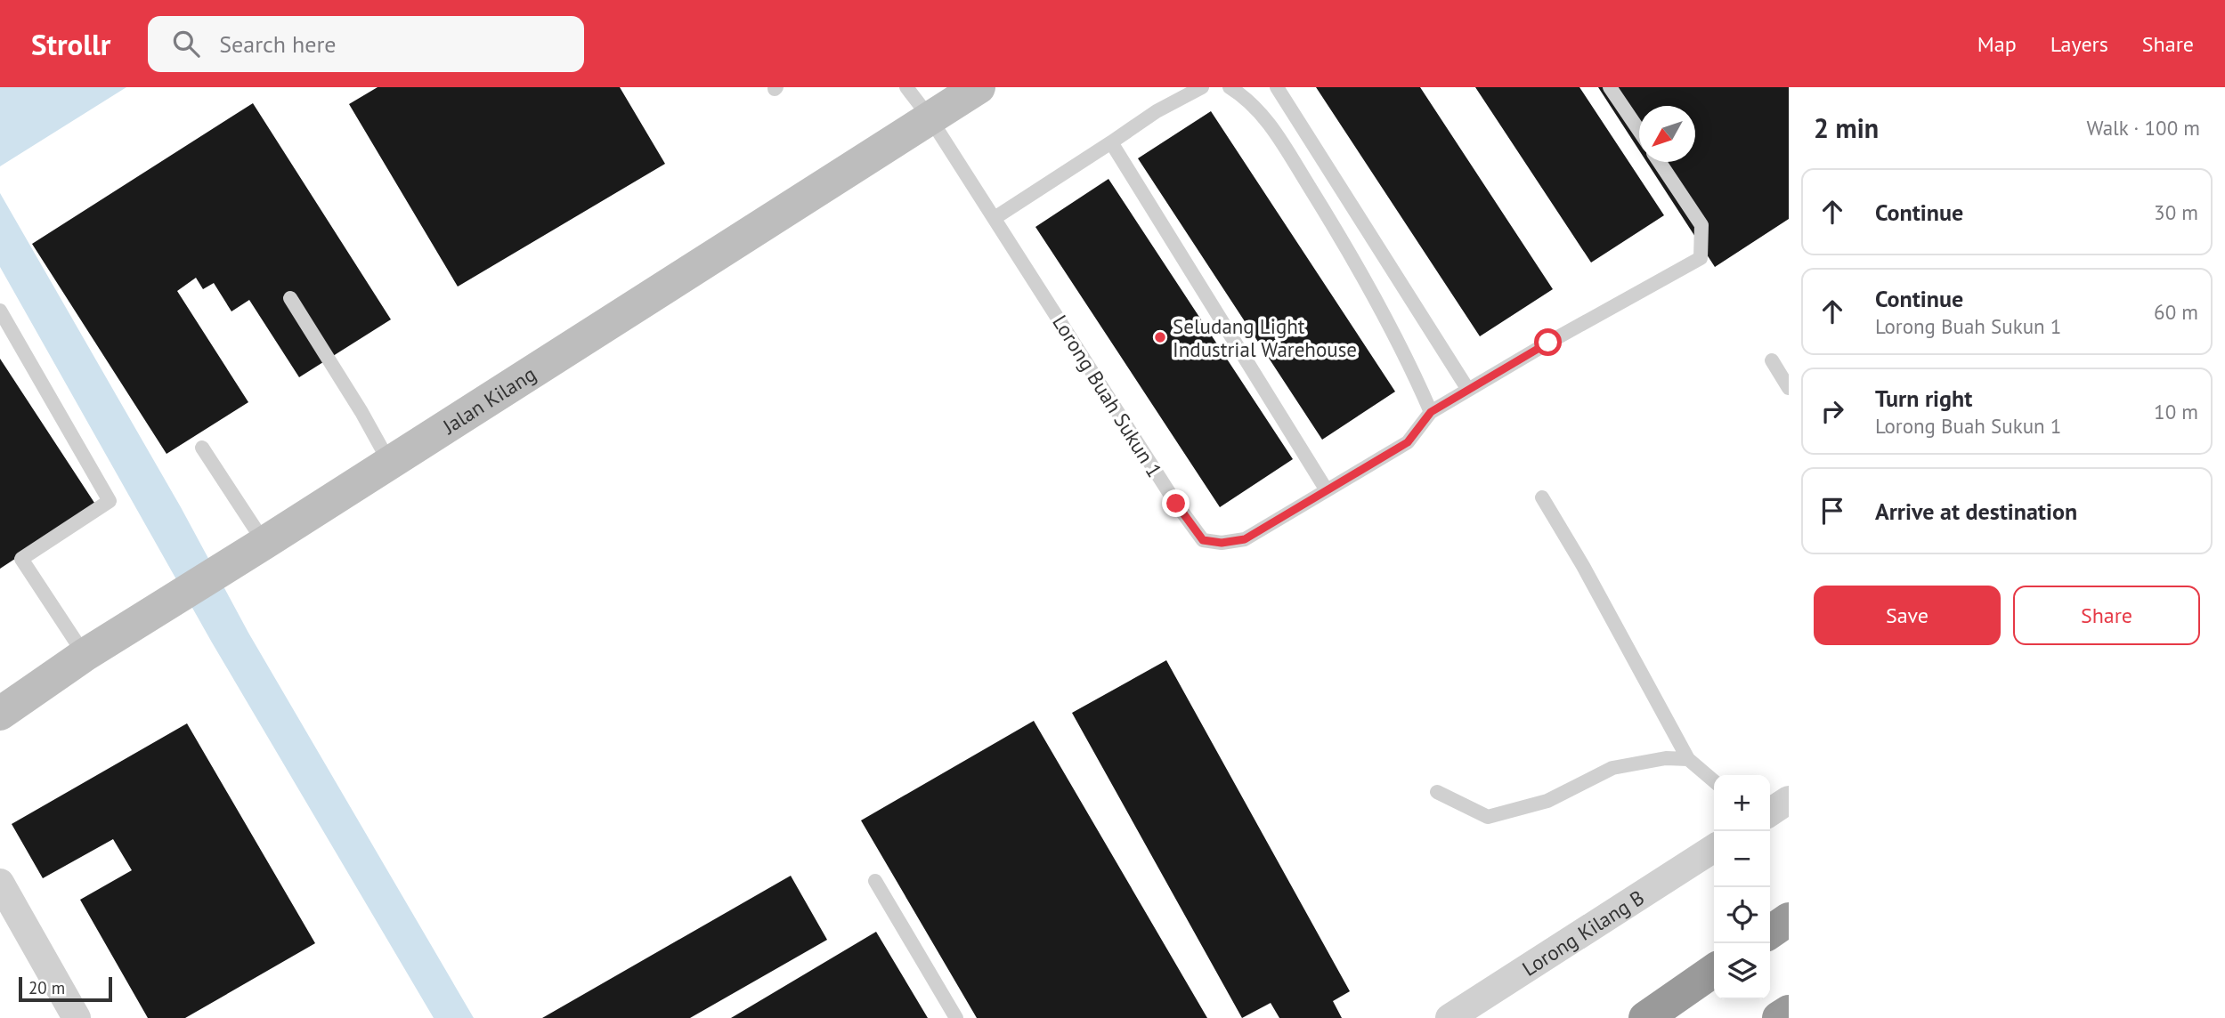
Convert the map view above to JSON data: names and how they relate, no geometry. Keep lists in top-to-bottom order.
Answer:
{
  "streets": {
    "street": ["Jalan Kilang", "Lorong Kilang B"],
    "lane": ["Lorong Buah Sukun 1"]
  },
  "crossings": [
    ["Lorong Buah Sukun 1", "Jalan Kilang"]
  ],
  "places": ["Seludang Light Industrial Warehouse"],
  "scale_bar": "20 m",
  "north": "bottom left",
  "page": {
    "header": "Strollr",
    "search": "Search here",
    "nav": ["Map", "Layers", "Share"],
    "heading": ["2 min", "Walk · 100 m"],
    "list": [
      ["Continue", "30 m"],
      ["Continue", "Lorong Buah Sukun 1", "60 m"],
      ["Turn right", "Lorong Buah Sukun 1", "10 m"],
      "Arrive at destination"
    ],
    "buttons": ["Save", "Share"],
    "map_buttons": ["+", "−"],
    "scale": "20 m"
  }
}
